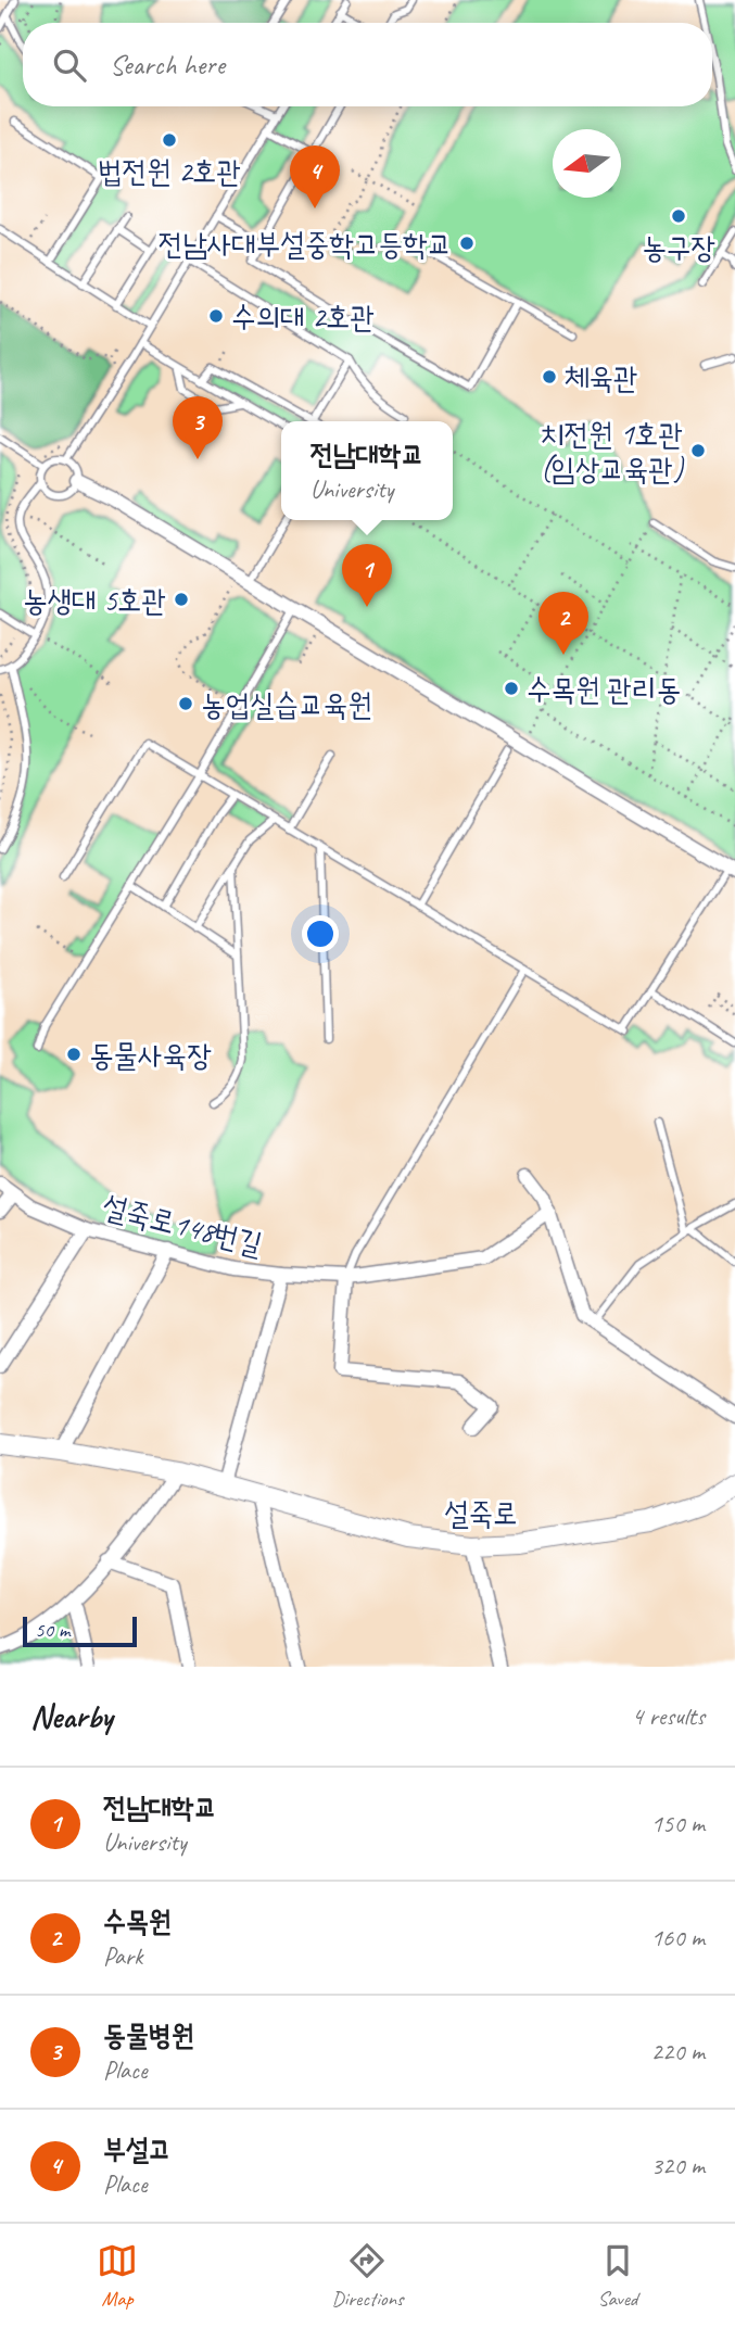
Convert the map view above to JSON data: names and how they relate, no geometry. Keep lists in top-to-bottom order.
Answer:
{
  "streets": {
    "main road": ["설죽로"],
    "street": ["설죽로148번길"]
  },
  "places": [
    "법전원 2호관",
    "농구장",
    "전남사대부설중학고등학교",
    "수의대 2호관",
    "체육관",
    "치전원 1호관 (임상교육관)",
    "농생대 5호관",
    "수목원 관리동",
    "농업실습교육원",
    "동물사육장"
  ],
  "scale_bar": "50 m",
  "north": "left",
  "page": {
    "search": "Search here",
    "pins": [
      "4",
      "3",
      "1",
      "2"
    ],
    "popup": ["전남대학교", "University"],
    "scale": "50 m",
    "heading": ["Nearby", "4 results"],
    "list": [
      {
        "mark": "1",
        "name": "전남대학교",
        "note": "University",
        "value": "150 m"
      },
      {
        "mark": "2",
        "name": "수목원",
        "note": "Park",
        "value": "160 m"
      },
      {
        "mark": "3",
        "name": "동물병원",
        "note": "Place",
        "value": "220 m"
      },
      {
        "mark": "4",
        "name": "부설고",
        "note": "Place",
        "value": "320 m"
      }
    ],
    "nav": ["Map", "Directions", "Saved"]
  }
}
